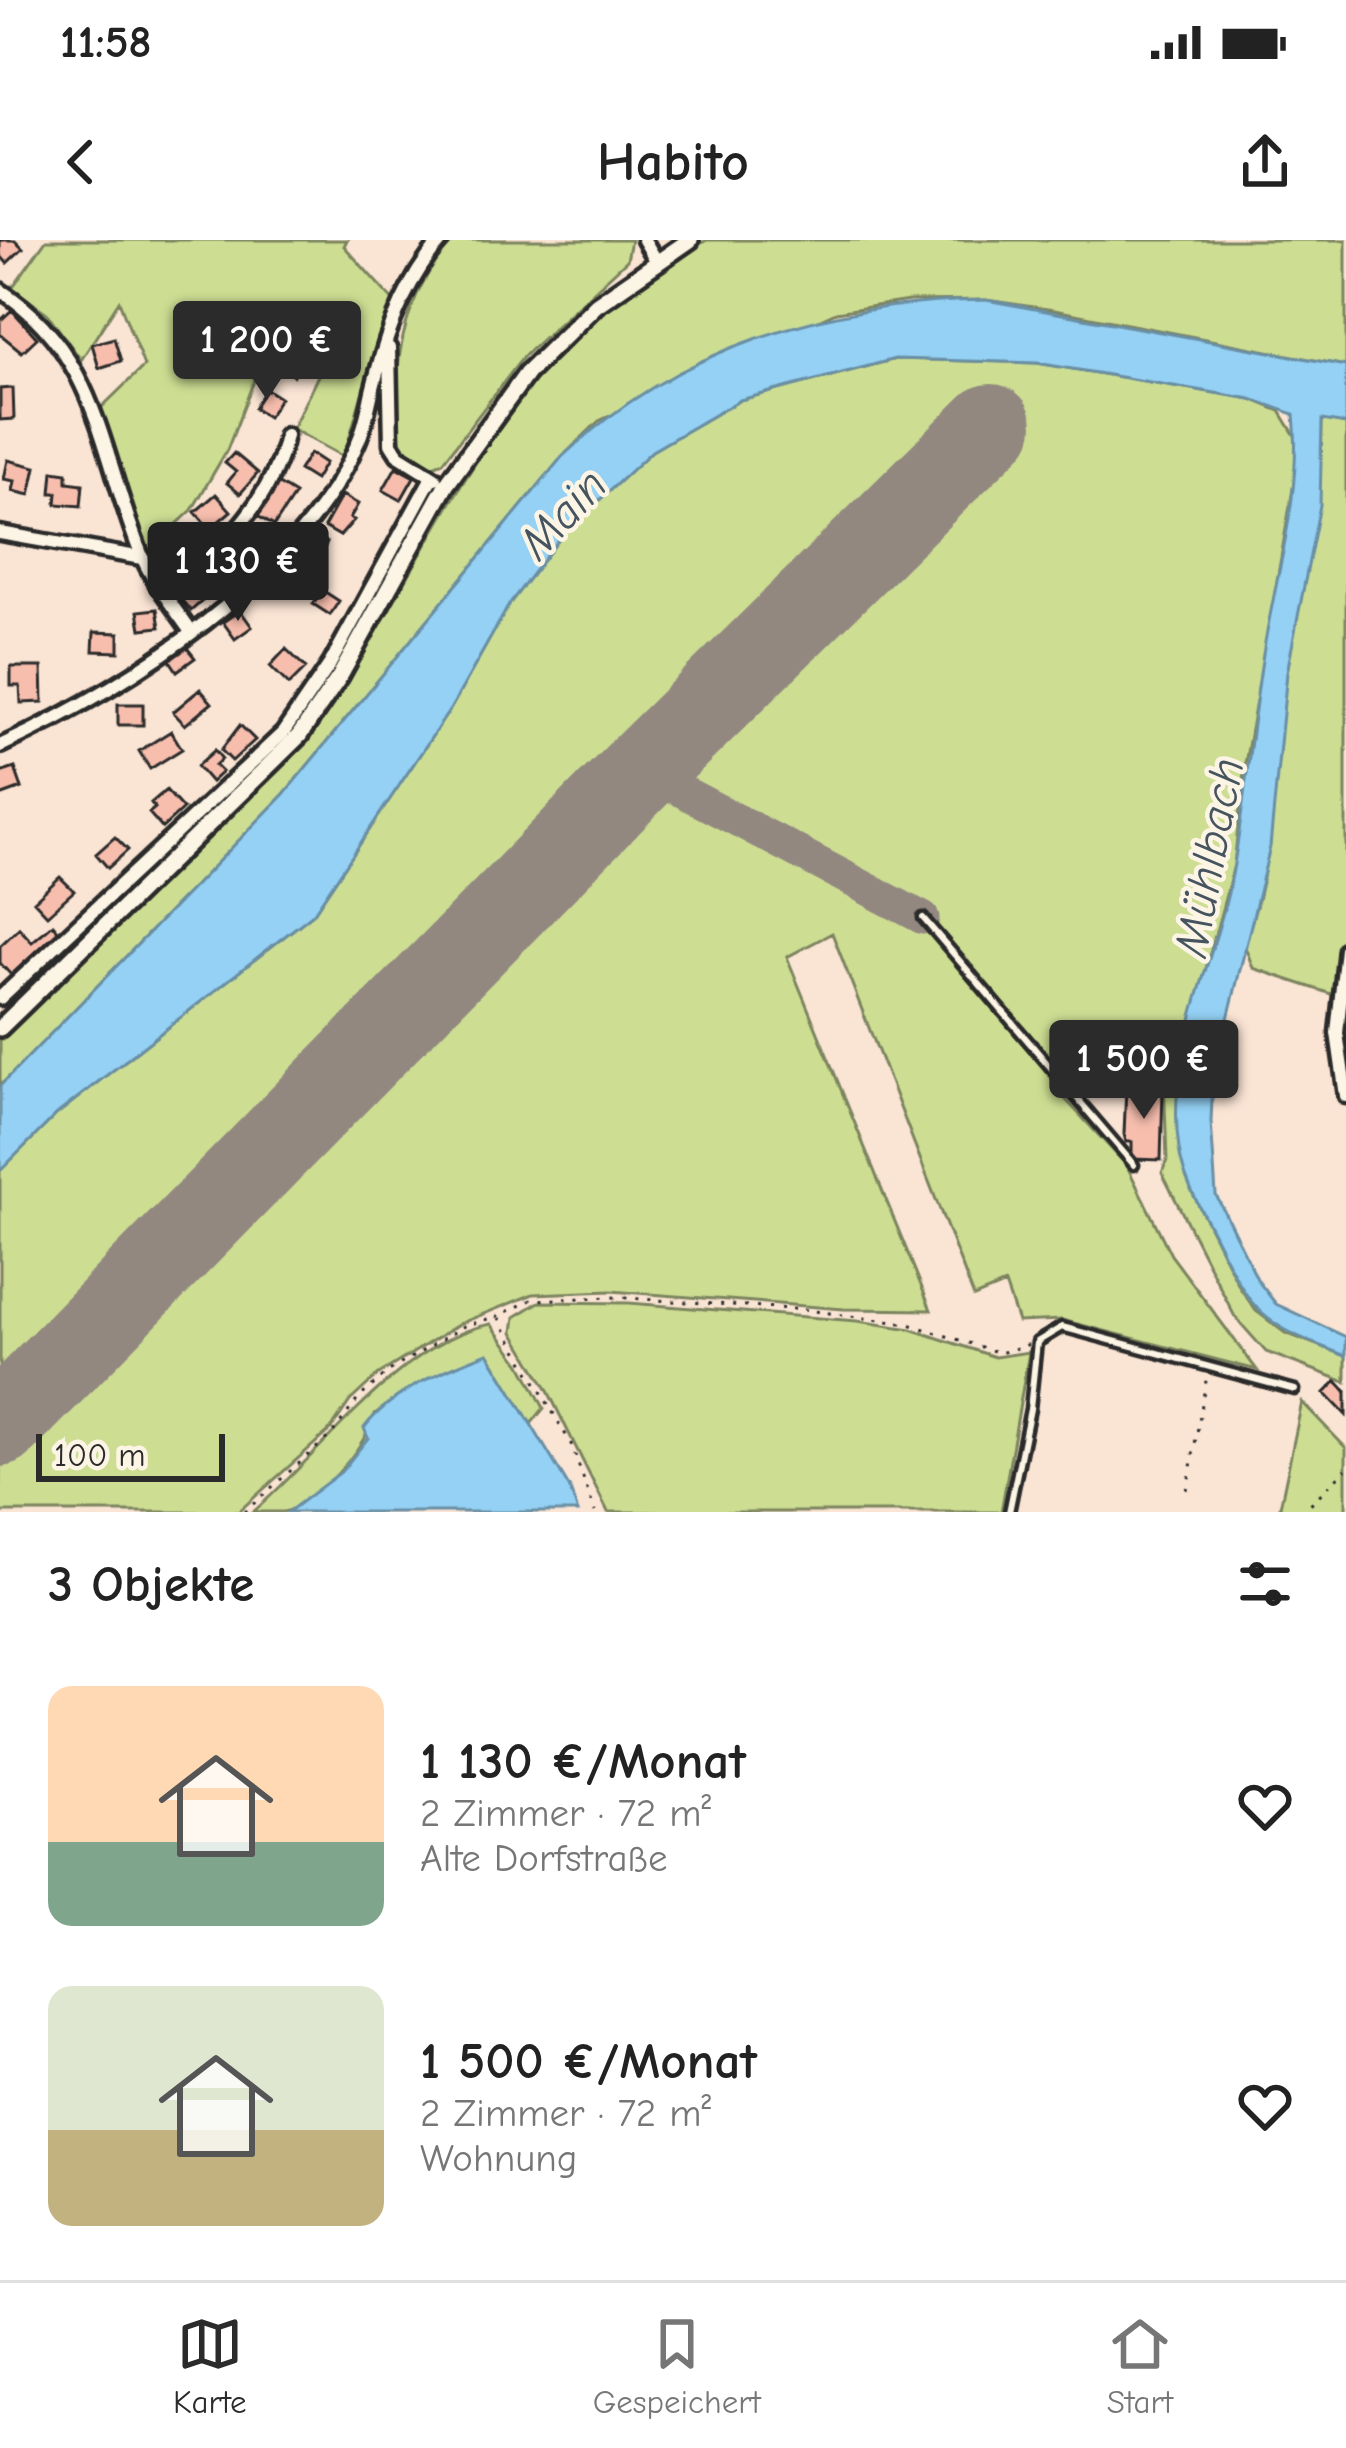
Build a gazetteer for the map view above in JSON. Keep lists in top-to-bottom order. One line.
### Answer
{"water":["Main","Mühlbach"],"scale_bar":"100 m","page":{"status":"11:58","header":"Habito","price":["1 200 €","1 130 €","1 500 €"],"scale":"100 m","heading":"3 Objekte","list":[{"name":"1 130 €/Monat","note":"2 Zimmer · 72 m² · Alte Dorfstraße"},{"name":"1 500 €/Monat","note":"2 Zimmer · 72 m² · Wohnung"}],"tabs":["Karte","Gespeichert","Start"]}}
